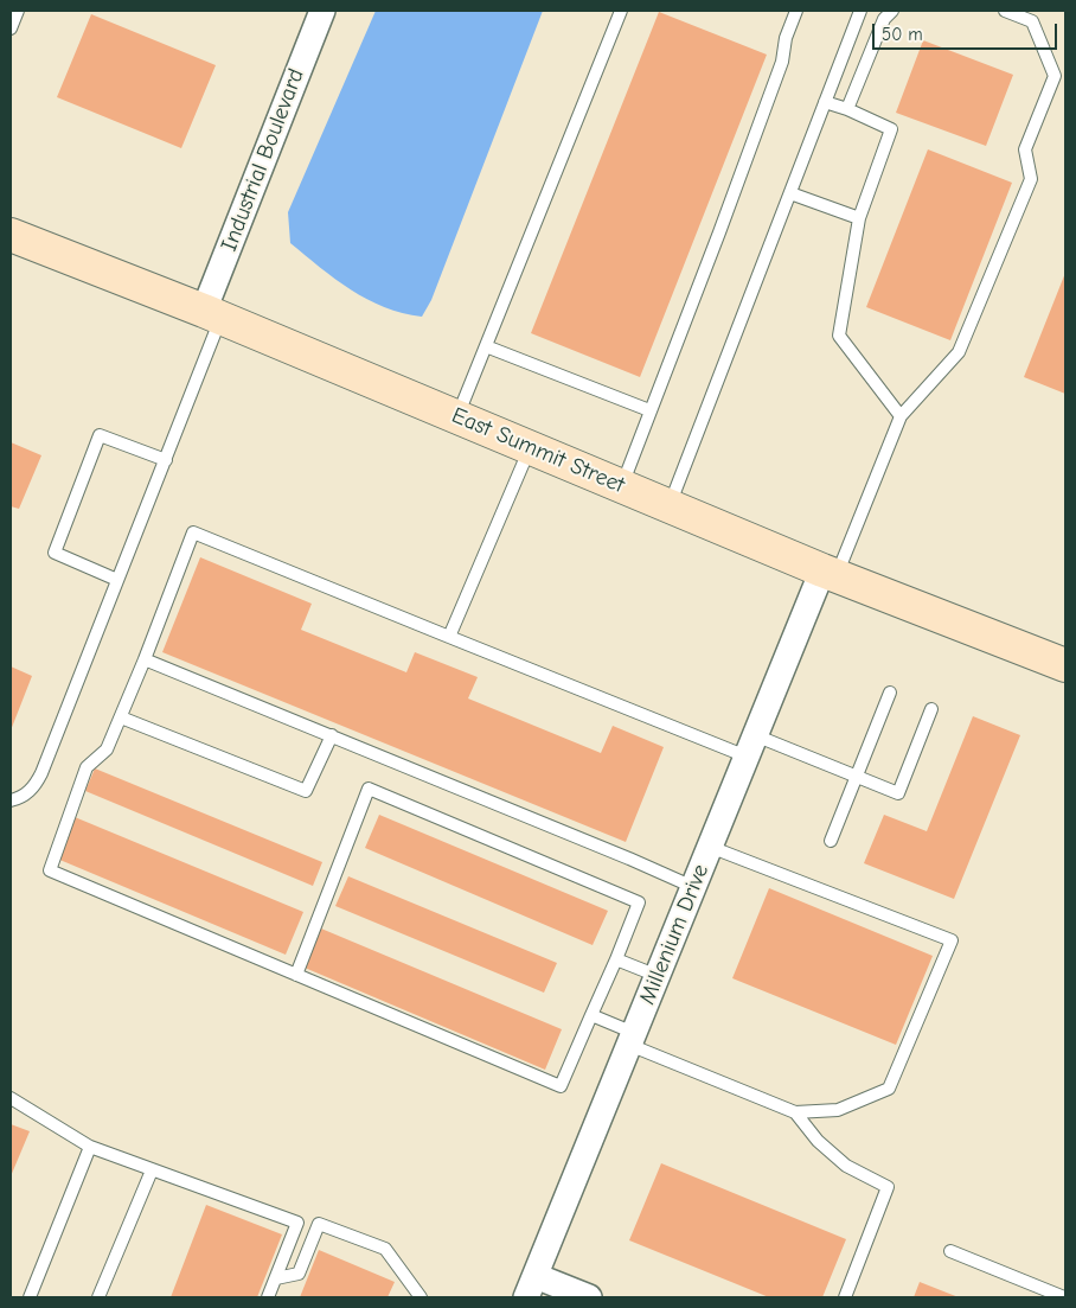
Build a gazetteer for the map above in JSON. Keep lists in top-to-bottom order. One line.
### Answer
{"streets":{"street":["Industrial Boulevard","East Summit Street","Millenium Drive"]},"crossings":[["Industrial Boulevard","East Summit Street"],["East Summit Street","Millenium Drive"]],"scale_bar":"50 m"}
